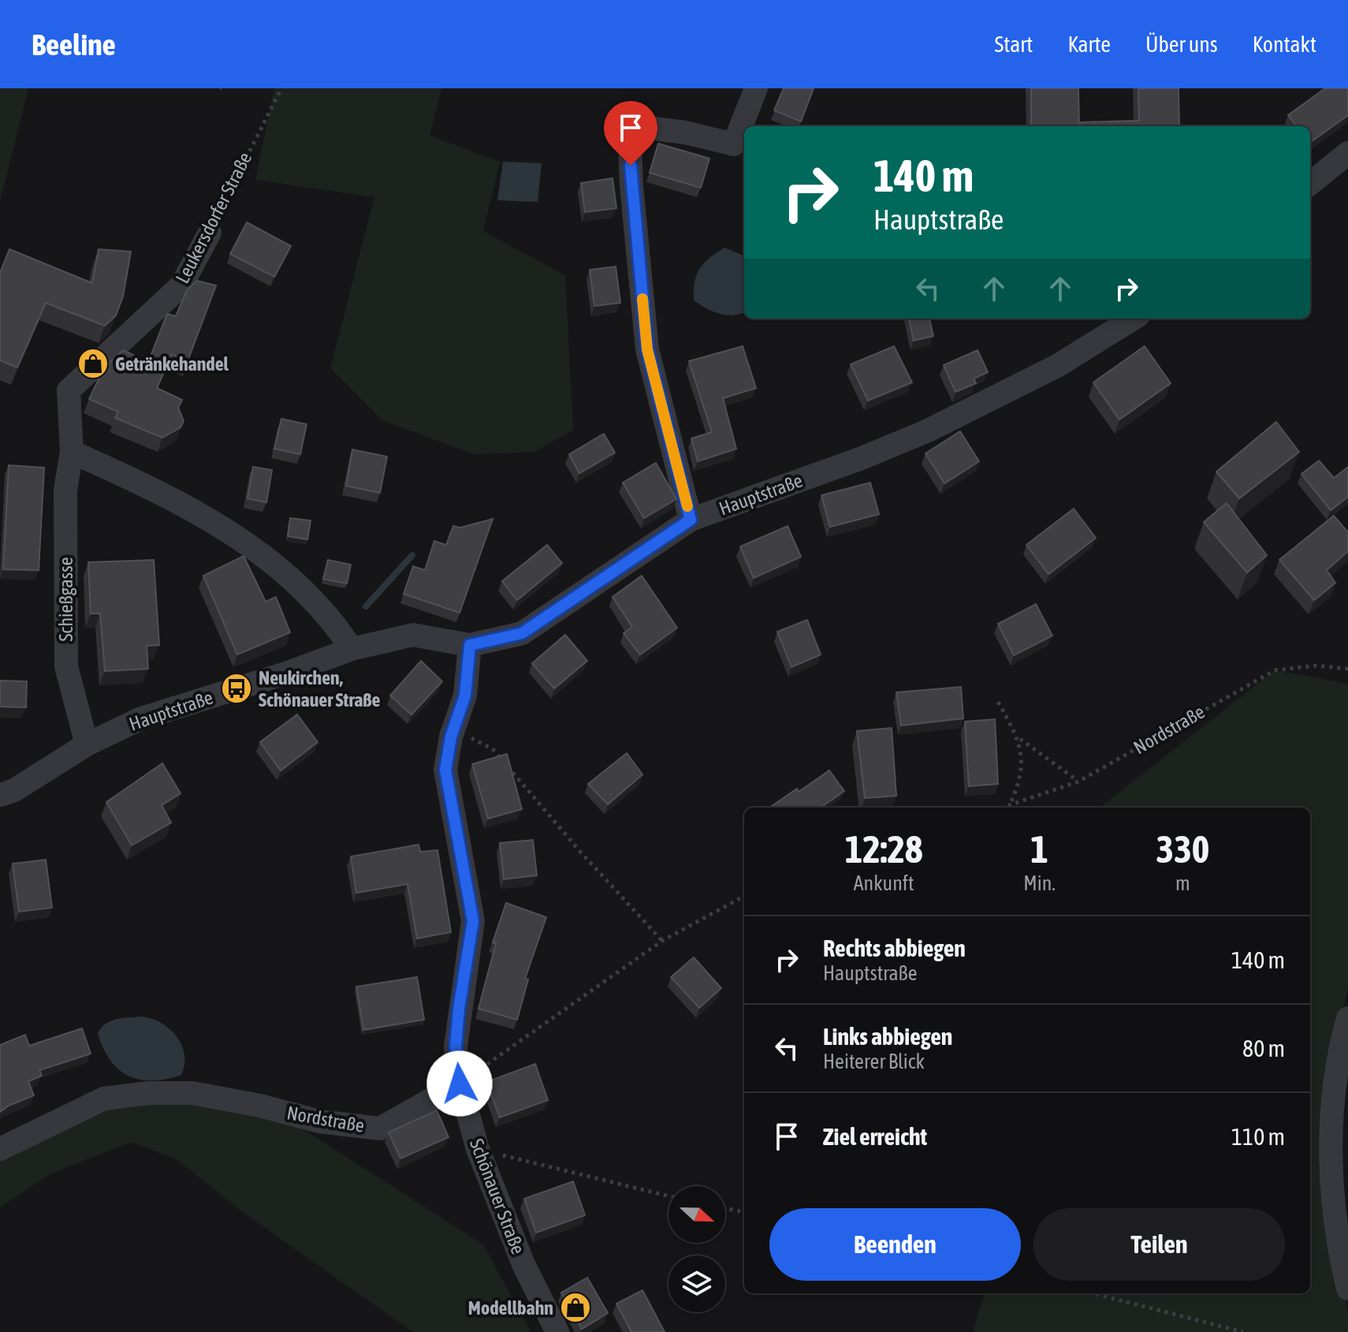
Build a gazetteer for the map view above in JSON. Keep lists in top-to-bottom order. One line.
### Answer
{"streets":{"street":["Leukersdorfer Straße","Hauptstraße","Schießgasse","Nordstraße","Schönauer Straße"]},"crossings":[["Leukersdorfer Straße","Schießgasse"],["Hauptstraße","Schießgasse"],["Hauptstraße","Schönauer Straße"],["Nordstraße","Schönauer Straße"]],"places":{"shop":["Getränkehandel","Modellbahn"],"bus stop":["Neukirchen, Schönauer Straße"]},"north":"right","page":{"header":"Beeline","nav":["Start","Karte","Über uns","Kontakt"],"turn":["140 m","Hauptstraße"],"eta":["12:28","Ankunft","1","Min.","330","m"],"list":[{"name":"Rechts abbiegen","note":"Hauptstraße","value":"140 m"},{"name":"Links abbiegen","note":"Heiterer Blick","value":"80 m"},{"name":"Ziel erreicht","value":"110 m"}],"buttons":["Beenden","Teilen"]}}
